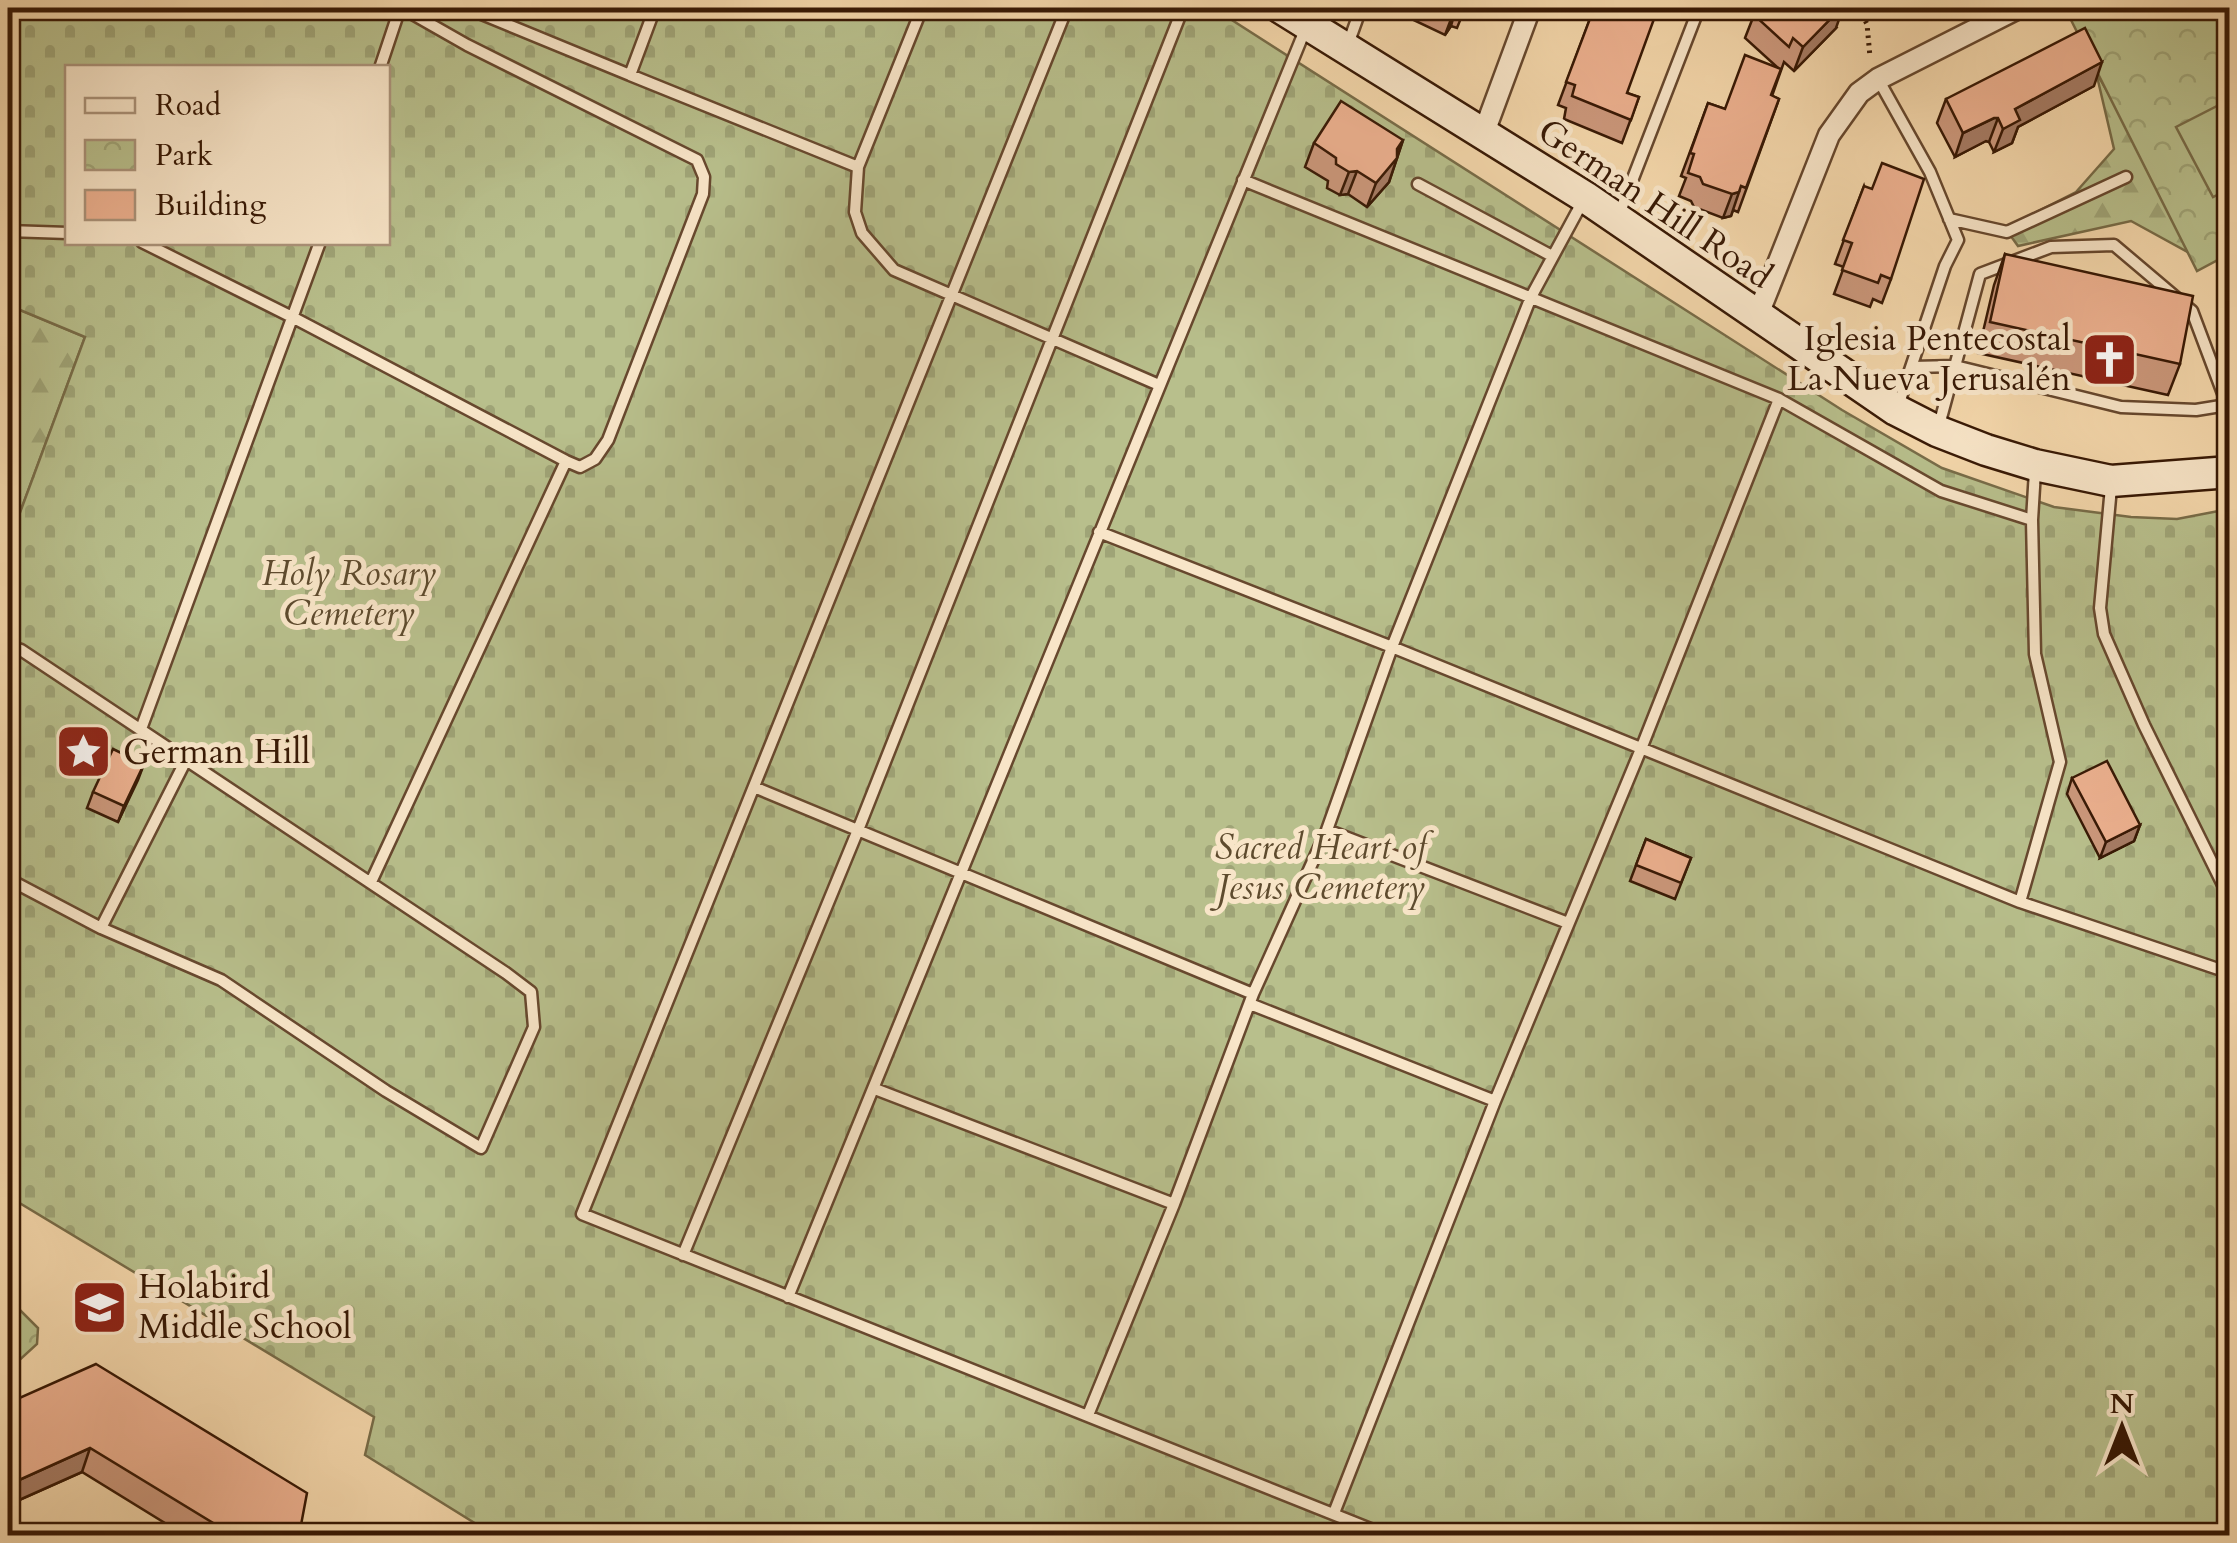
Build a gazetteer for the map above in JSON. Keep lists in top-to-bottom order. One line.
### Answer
{"streets":{"street":["German Hill Road"]},"parks":["Holy Rosary Cemetery","Sacred Heart of Jesus Cemetery"],"places":{"church":["Iglesia Pentecostal La Nueva Jerusalén"],"place":["German Hill"],"school or university":["Holabird Middle School"]},"legend":["Road","Park","Building"],"north":"top"}
